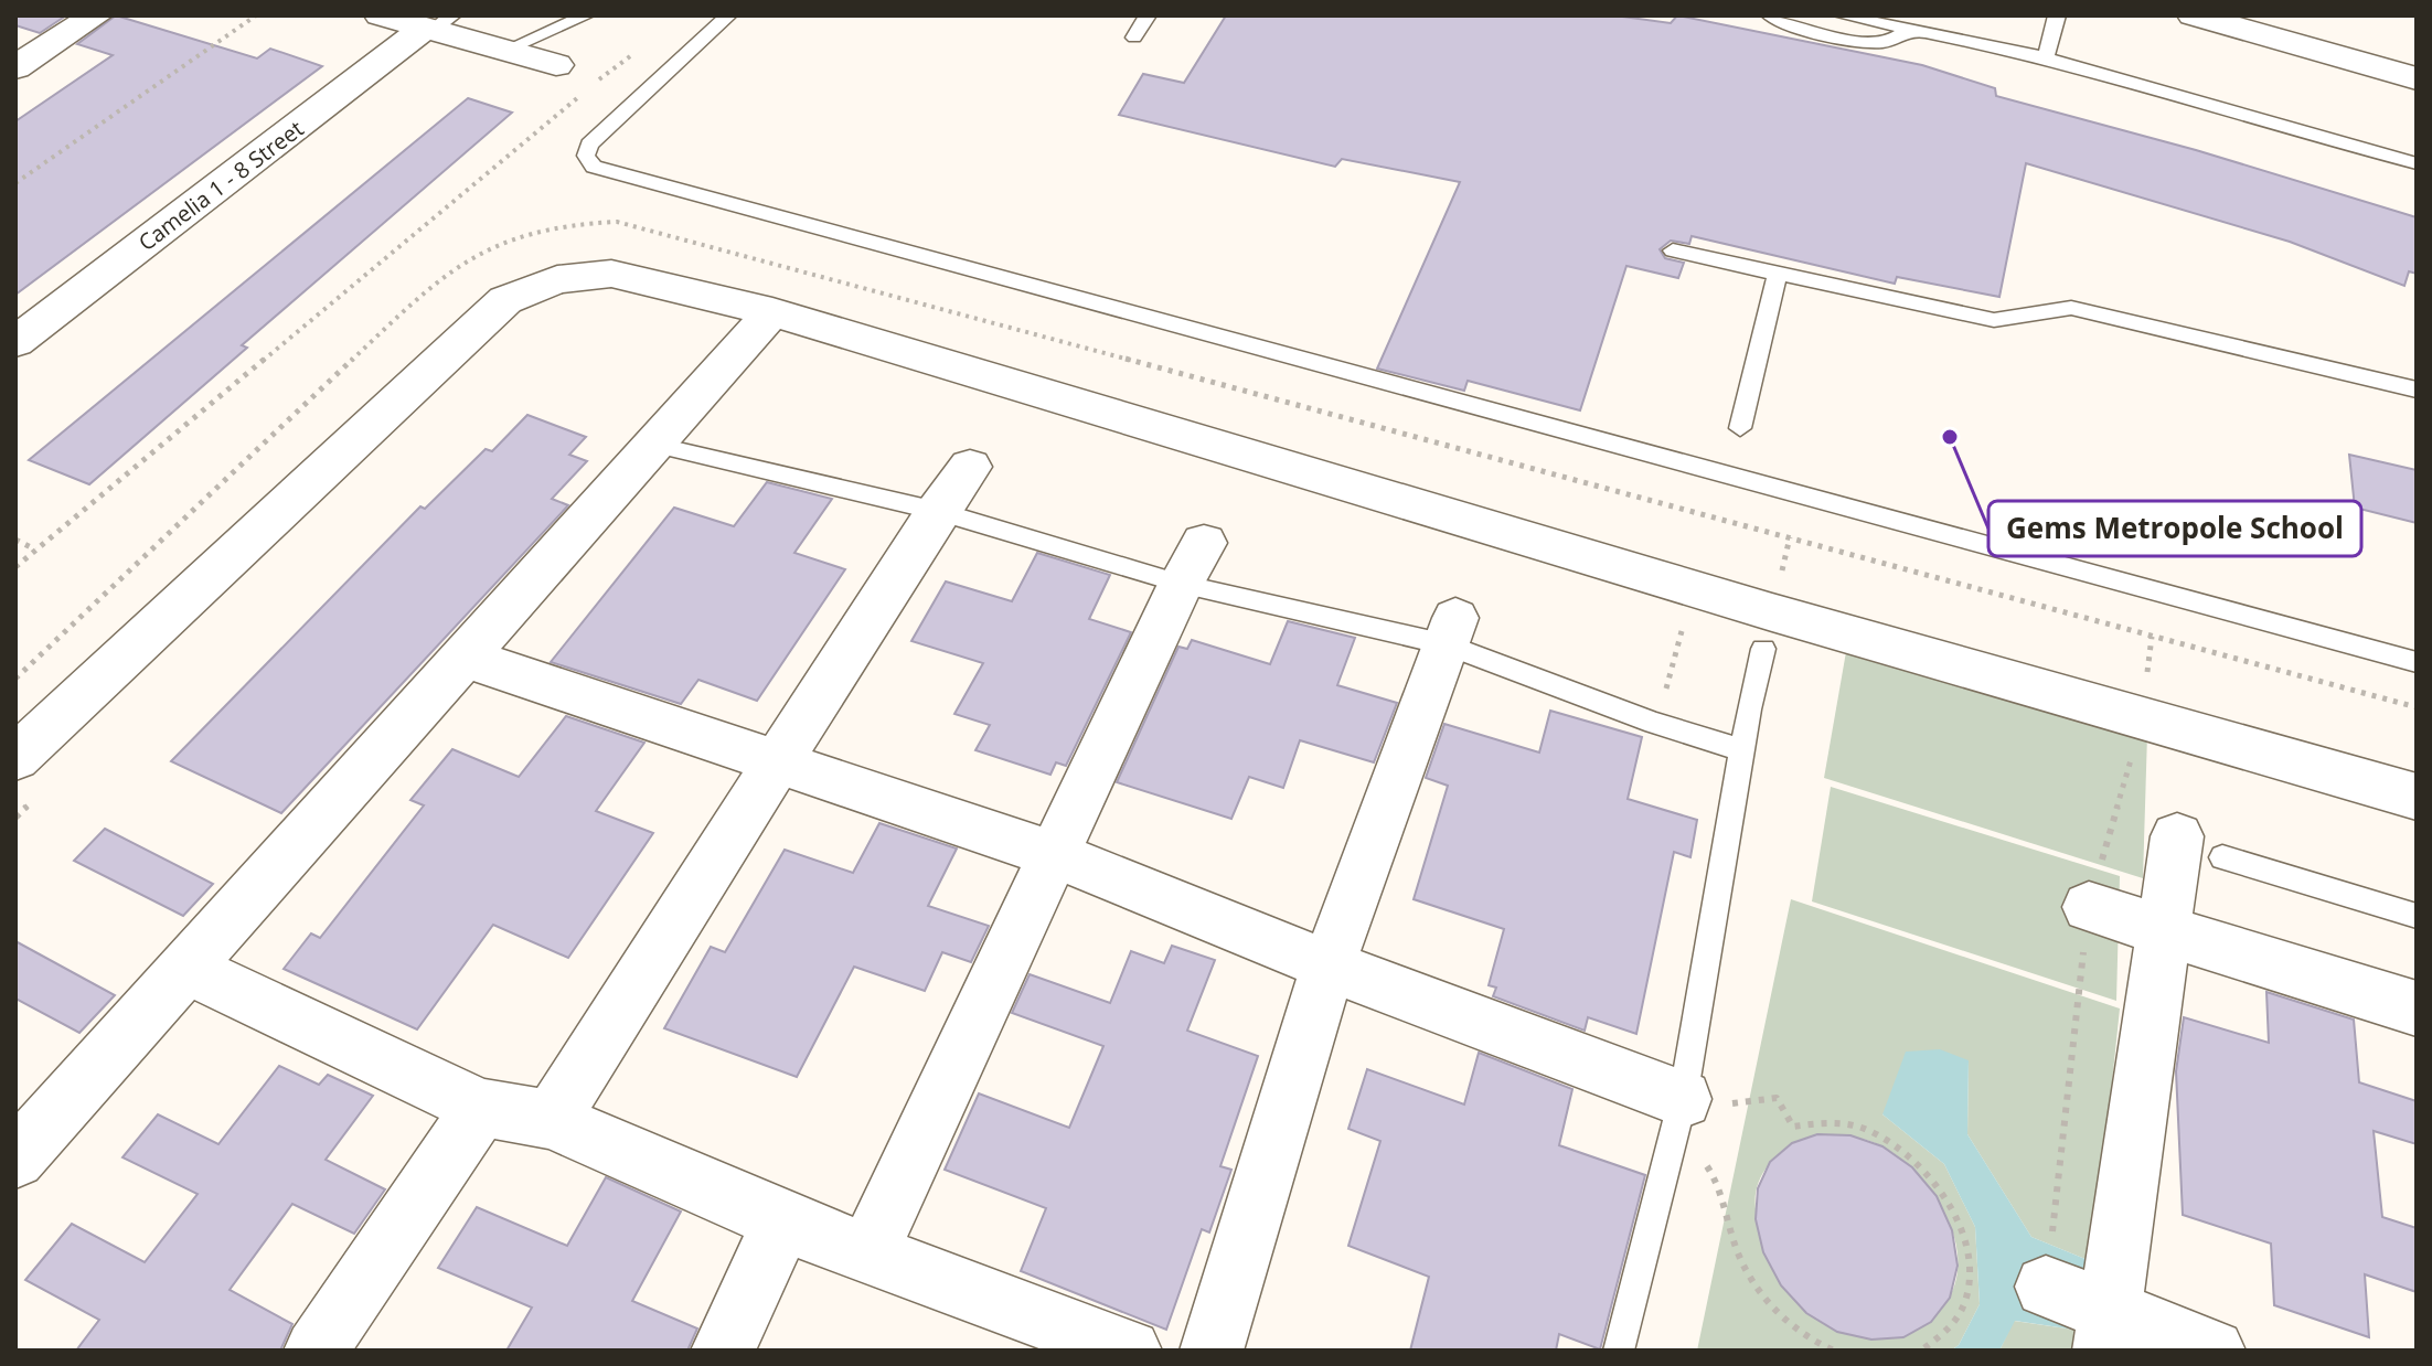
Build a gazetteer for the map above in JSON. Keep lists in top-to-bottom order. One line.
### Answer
{"streets":{"street":["Camelia 1 - 8 Street"]},"places":["Gems Metropole School"]}
